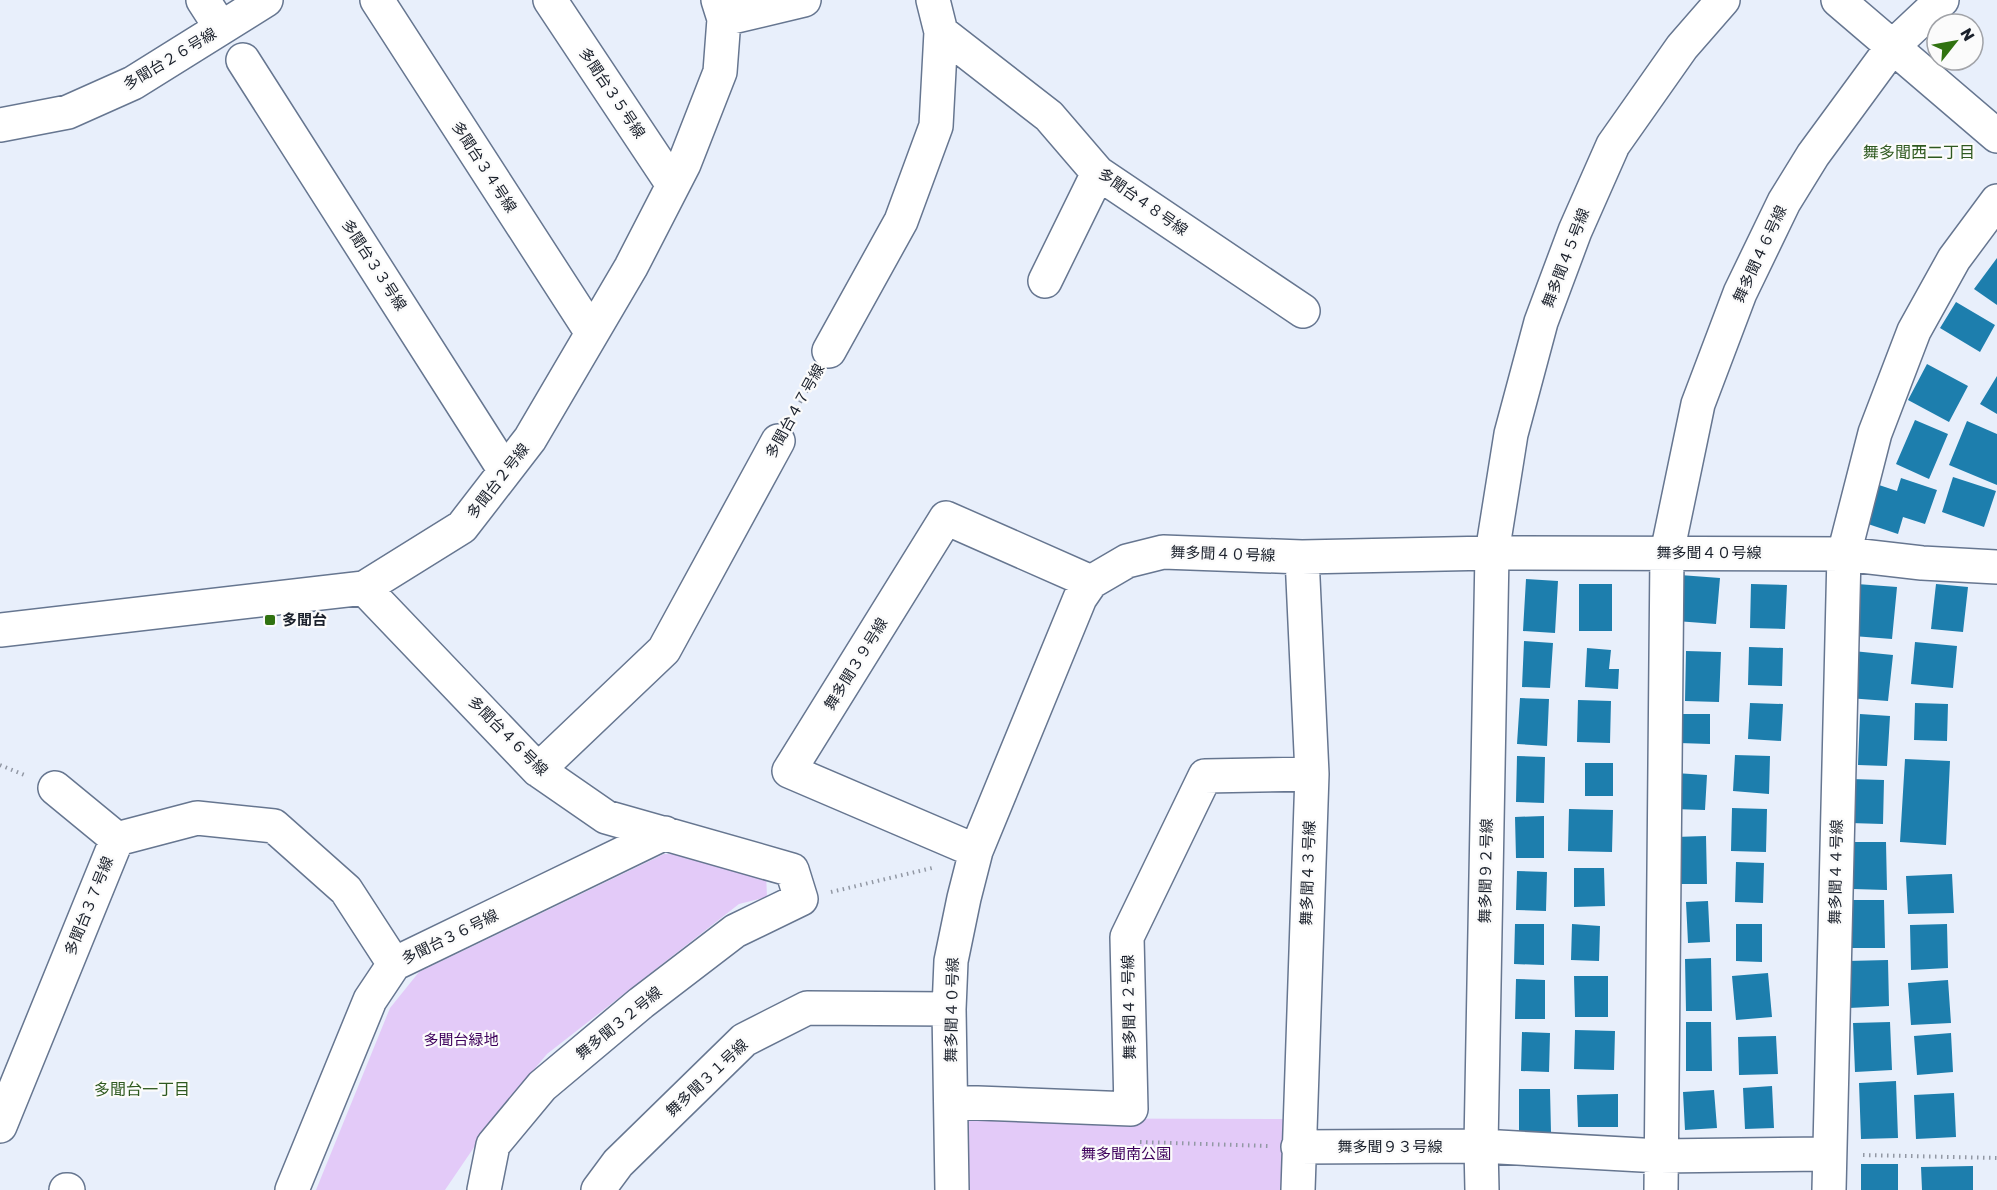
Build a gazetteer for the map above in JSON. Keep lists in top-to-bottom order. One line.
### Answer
{"streets":{"street":["多聞台２６号線","多聞台３５号線","多聞台３４号線","多聞台４８号線","舞多聞４６号線","舞多聞４５号線","多聞台３３号線","多聞台４７号線","多聞台２号線","舞多聞４０号線","舞多聞３９号線","多聞台４６号線","舞多聞９２号線","舞多聞４４号線","舞多聞４３号線","多聞台３７号線","多聞台３６号線","舞多聞４２号線","舞多聞３２号線","舞多聞３１号線","舞多聞９３号線"]},"crossings":[["多聞台３５号線","多聞台２号線"],["多聞台３４号線","多聞台２号線"],["多聞台４８号線","多聞台４７号線"],["舞多聞４６号線","舞多聞４０号線"],["舞多聞４５号線","舞多聞４０号線"],["舞多聞４５号線","舞多聞９２号線"],["多聞台３３号線","多聞台２号線"],["多聞台４７号線","多聞台４６号線"],["多聞台２号線","多聞台４６号線"],["舞多聞４０号線","舞多聞３９号線"],["舞多聞４０号線","舞多聞９２号線"],["舞多聞４０号線","舞多聞４４号線"],["舞多聞４０号線","舞多聞４３号線"],["舞多聞４０号線","舞多聞４２号線"],["舞多聞４０号線","舞多聞３１号線"],["多聞台４６号線","多聞台３６号線"],["多聞台４６号線","舞多聞３２号線"],["舞多聞９２号線","舞多聞９３号線"],["舞多聞４４号線","舞多聞９３号線"],["舞多聞４３号線","舞多聞４２号線"],["舞多聞４３号線","舞多聞９３号線"],["多聞台３７号線","多聞台３６号線"]],"districts":["舞多聞西二丁目","多聞台一丁目"],"parks":["多聞台緑地","舞多聞南公園"],"places":{"transit":["多聞台"]},"north":"top right"}
